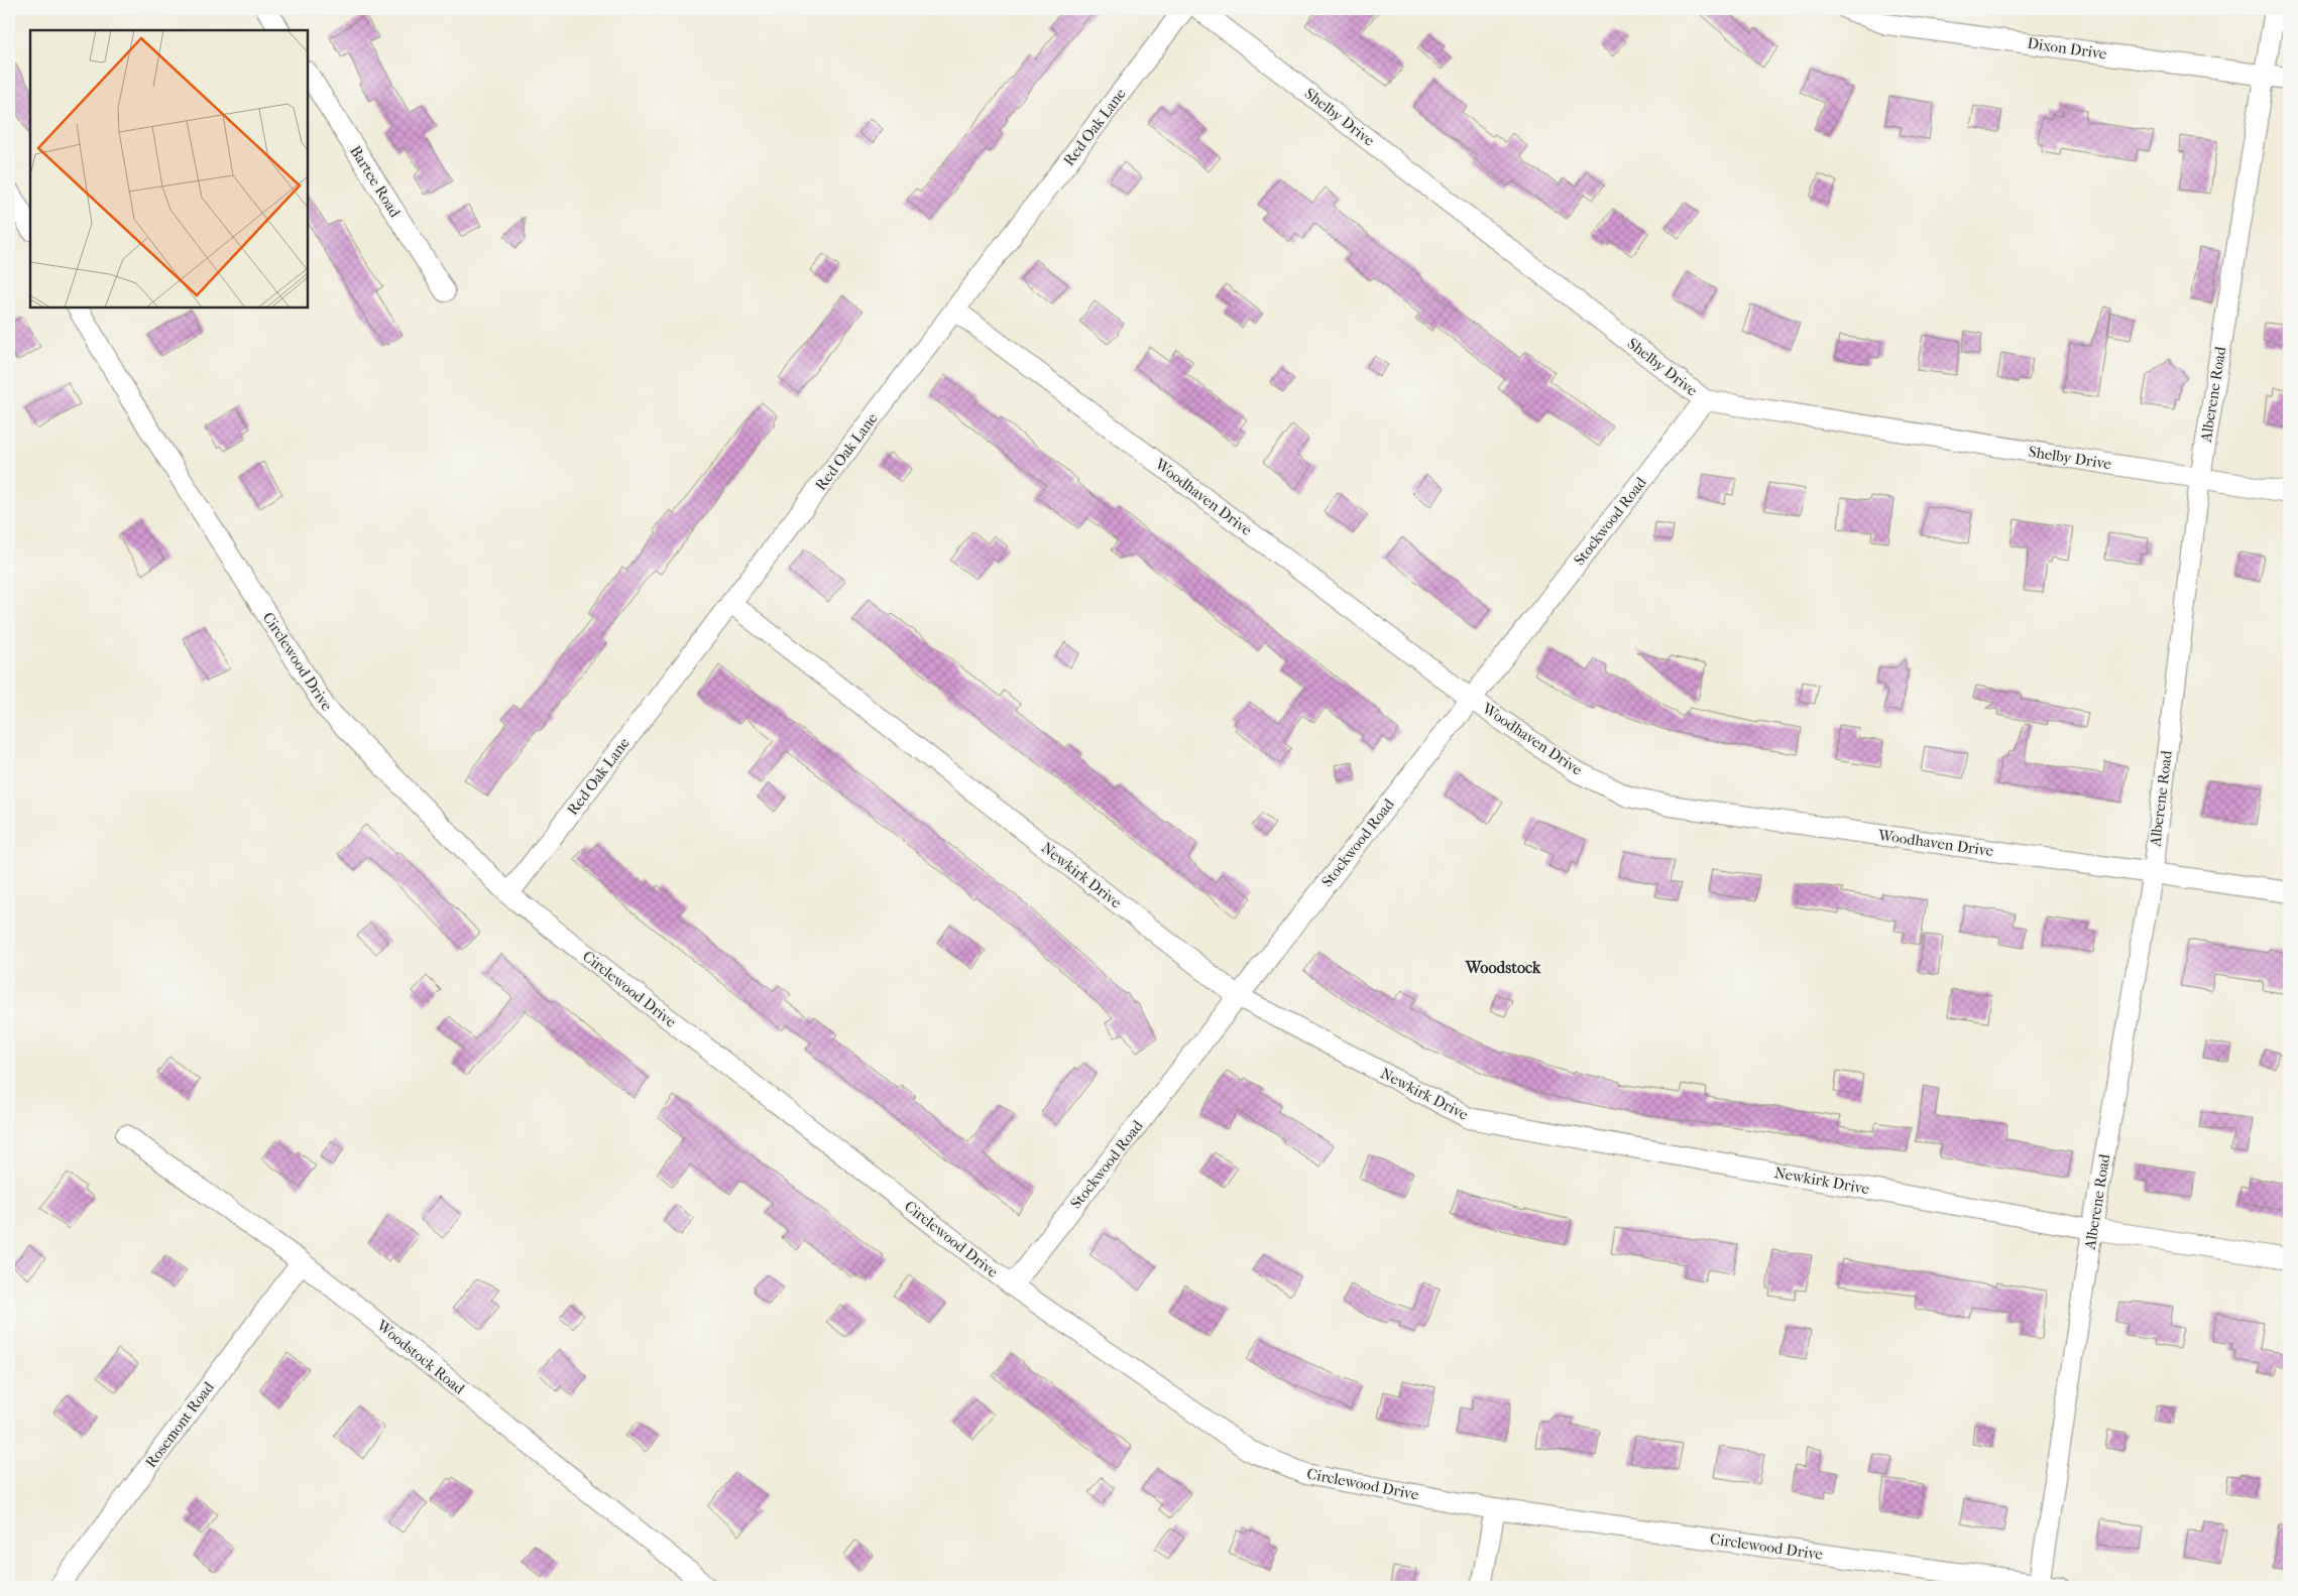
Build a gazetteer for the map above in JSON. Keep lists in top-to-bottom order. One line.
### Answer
{"streets":{"street":["Dixon Drive","Shelby Drive","Red Oak Lane","Bartee Road","Alberene Road","Woodhaven Drive","Stockwood Road","Circlewood Drive","Newkirk Drive","Woodstock Road","Rosemont Road"]},"crossings":[["Dixon Drive","Alberene Road"],["Shelby Drive","Alberene Road"],["Shelby Drive","Stockwood Road"],["Red Oak Lane","Woodhaven Drive"],["Red Oak Lane","Circlewood Drive"],["Red Oak Lane","Newkirk Drive"],["Alberene Road","Woodhaven Drive"],["Alberene Road","Circlewood Drive"],["Alberene Road","Newkirk Drive"],["Woodhaven Drive","Stockwood Road"],["Stockwood Road","Circlewood Drive"],["Stockwood Road","Newkirk Drive"],["Woodstock Road","Rosemont Road"]],"districts":["Woodstock"]}
